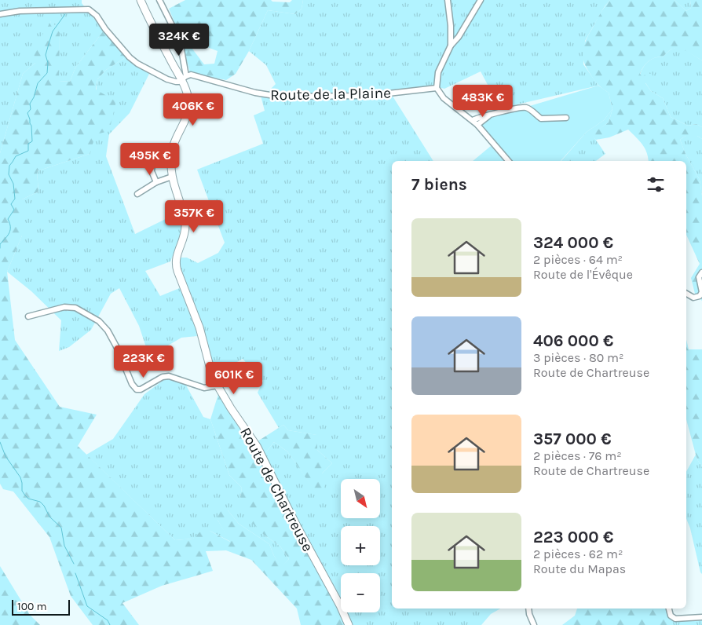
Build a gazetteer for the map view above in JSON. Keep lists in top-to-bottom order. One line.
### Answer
{"streets":{"main road":["Route de Chartreuse"],"street":["Route de la Plaine"]},"crossings":[["Route de la Plaine","Route de Chartreuse"]],"scale_bar":"100 m","north":"bottom right","page":{"price":["324K €","483K €","406K €","495K €","357K €","223K €","601K €"],"heading":"7 biens","list":[{"name":"324 000 €","note":"2 pièces · 64 m² · Route de l'Évêque"},{"name":"406 000 €","note":"3 pièces · 80 m² · Route de Chartreuse"},{"name":"357 000 €","note":"2 pièces · 76 m² · Route de Chartreuse"},{"name":"223 000 €","note":"2 pièces · 62 m² · Route du Mapas"}],"map_buttons":["+","−"],"scale":"100 m"}}
